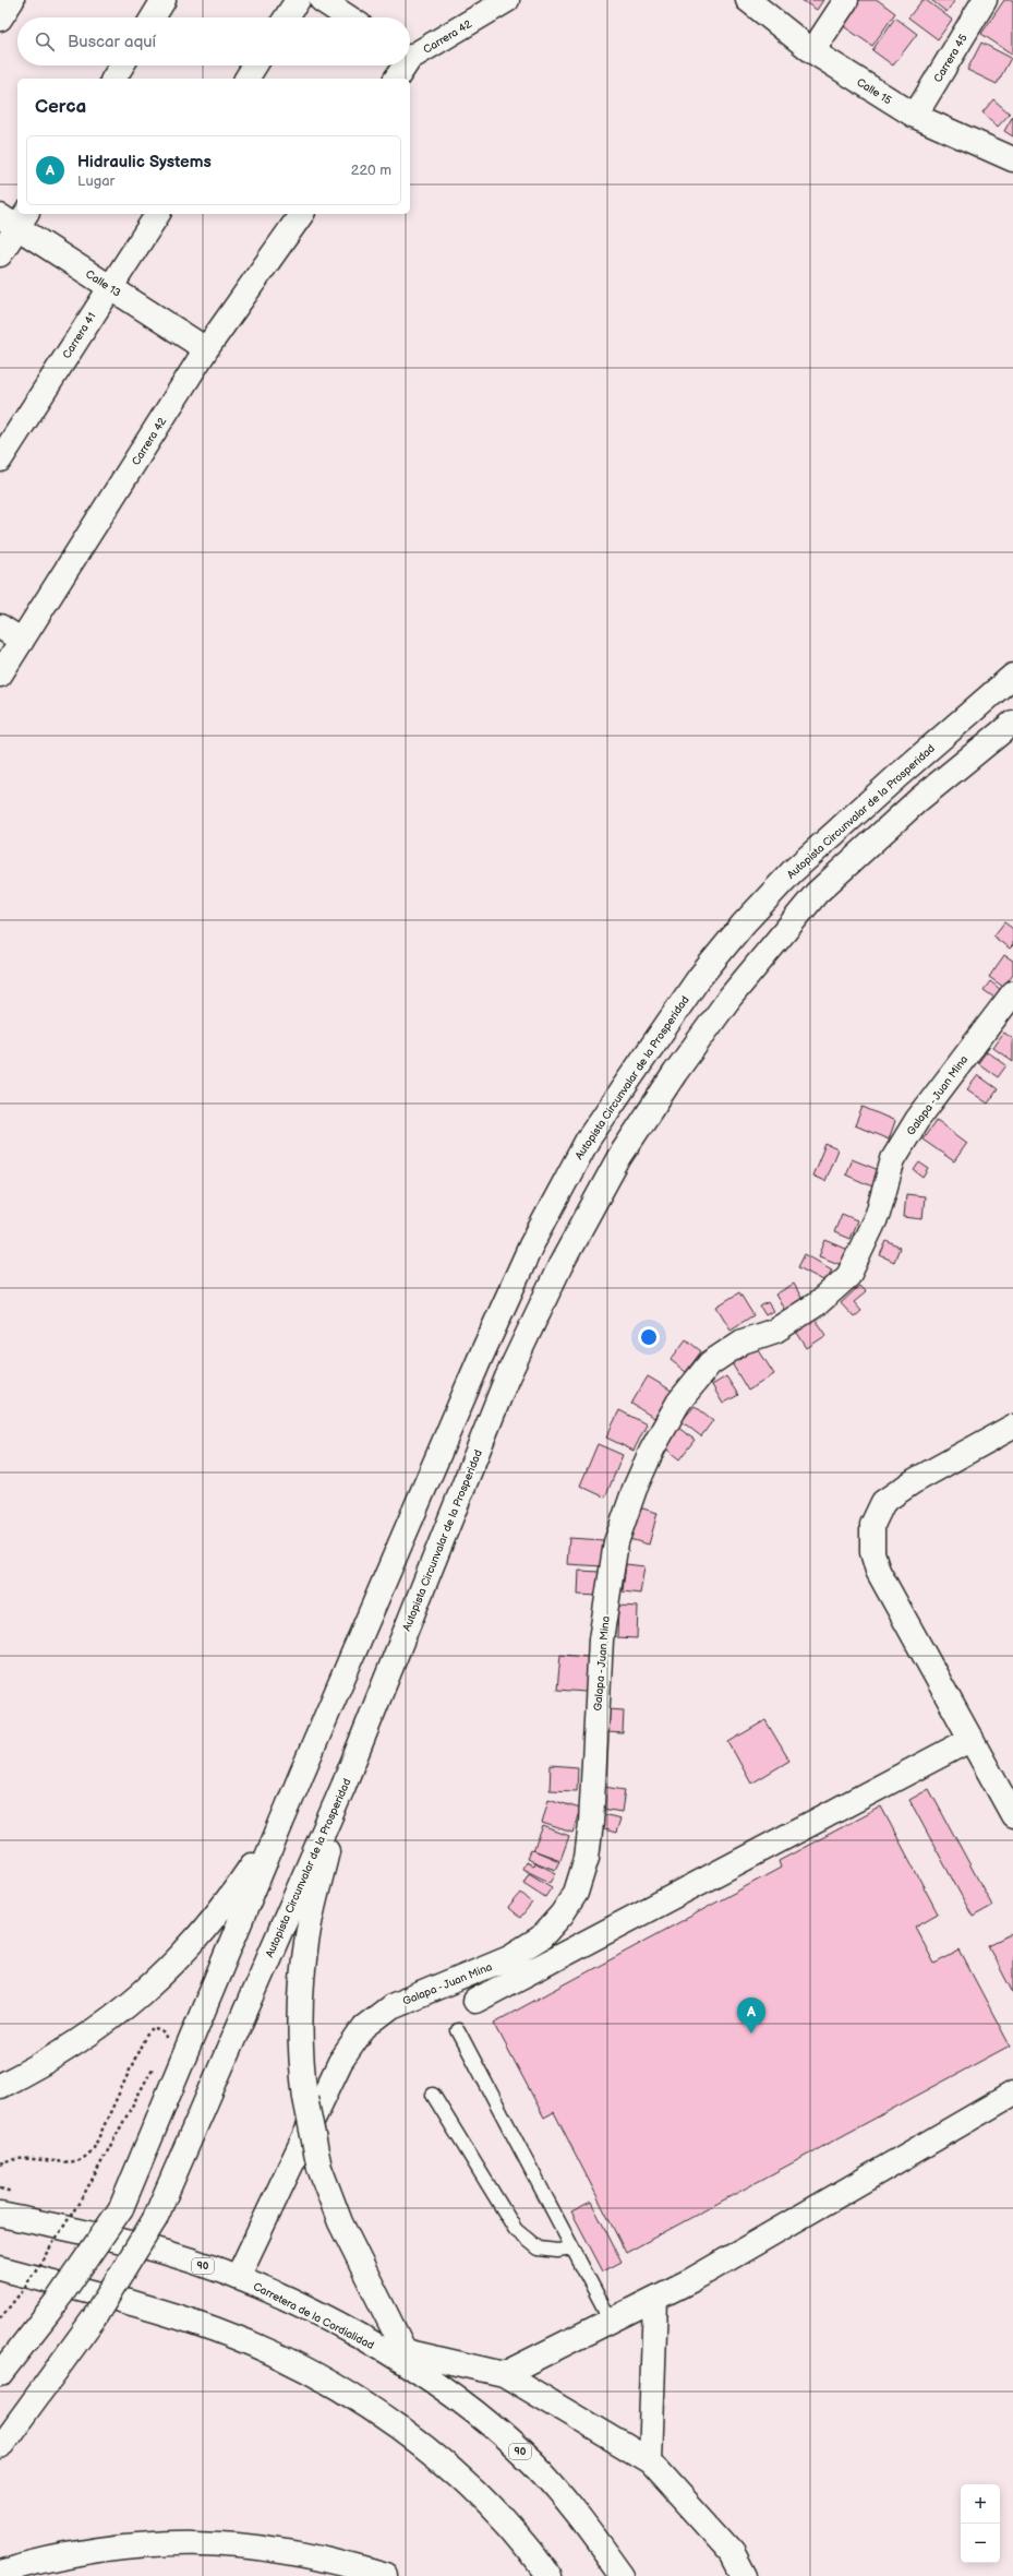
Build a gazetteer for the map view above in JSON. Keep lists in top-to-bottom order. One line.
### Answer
{"streets":{"main road":["Carrera 42","Carrera 45","Calle 15","Calle 13","Carrera 41","Autopista Circunvalar de la Prosperidad","Galapa - Juan Mina","90","Carretera de la Cordialidad"]},"crossings":[["Carrera 42","Calle 13"],["Carrera 45","Calle 15"],["Calle 13","Carrera 41"],["Galapa - Juan Mina","Carretera de la Cordialidad"]],"page":{"search":"Buscar aquí","heading":"Cerca","list":[{"mark":"A","name":"Hidraulic Systems","note":"Lugar","value":"220 m"}],"pins":"A","map_buttons":["+","−"]}}
